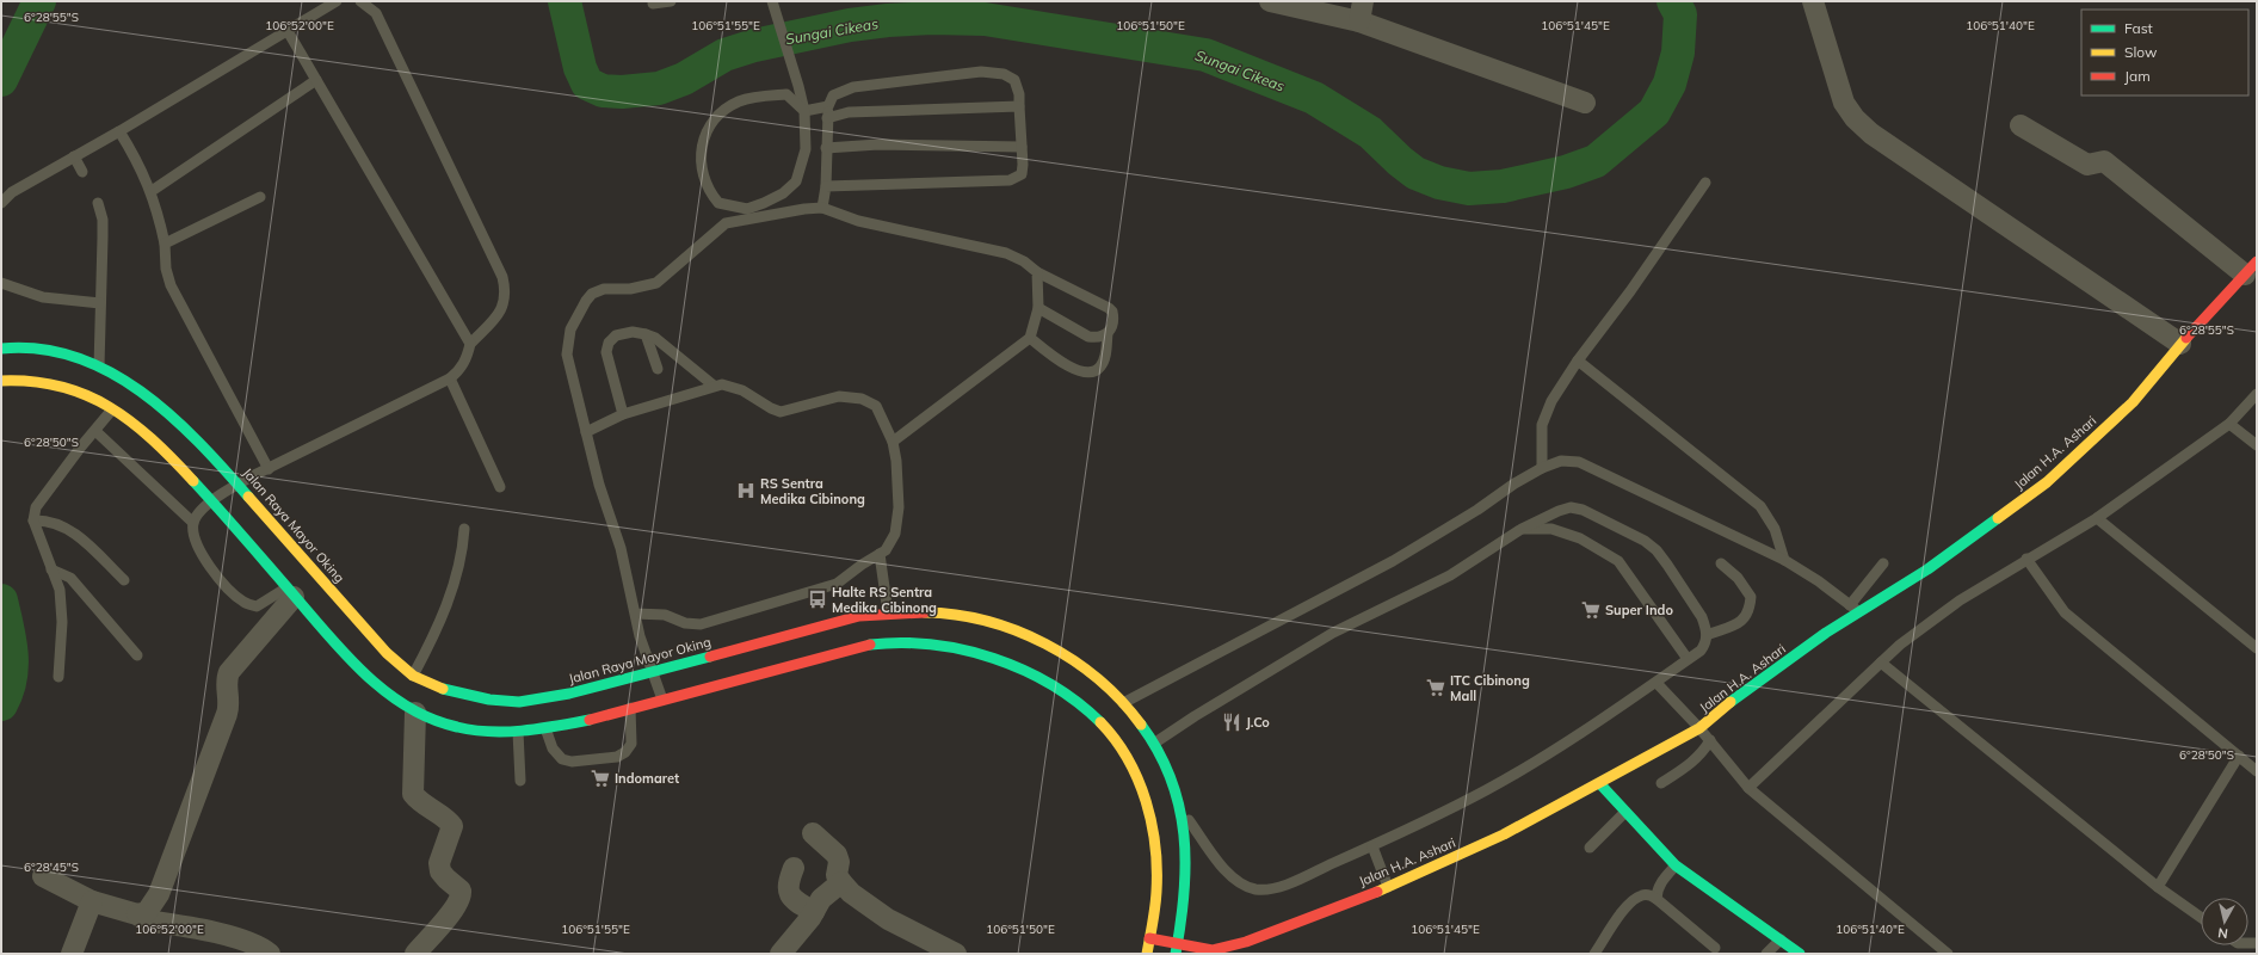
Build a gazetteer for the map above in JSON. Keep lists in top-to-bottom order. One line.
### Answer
{"streets":{"main road":["Jalan H.A. Ashari","Jalan Raya Mayor Oking"]},"crossings":[["Jalan H.A. Ashari","Jalan Raya Mayor Oking"]],"water":["Sungai Cikeas"],"places":{"hospital":["RS Sentra Medika Cibinong"],"bus stop":["Halte RS Sentra Medika Cibinong"],"supermarket":["Super Indo","ITC Cibinong Mall","Indomaret"],"restaurant":["J.Co"]},"legend":["Fast","Slow","Jam"],"north":"bottom","coordinates":["6°28'55\"S","106°52'00\"E","106°51'55\"E","106°51'50\"E","106°51'45\"E","106°51'40\"E","6°28'50\"S","6°28'45\"S"]}
